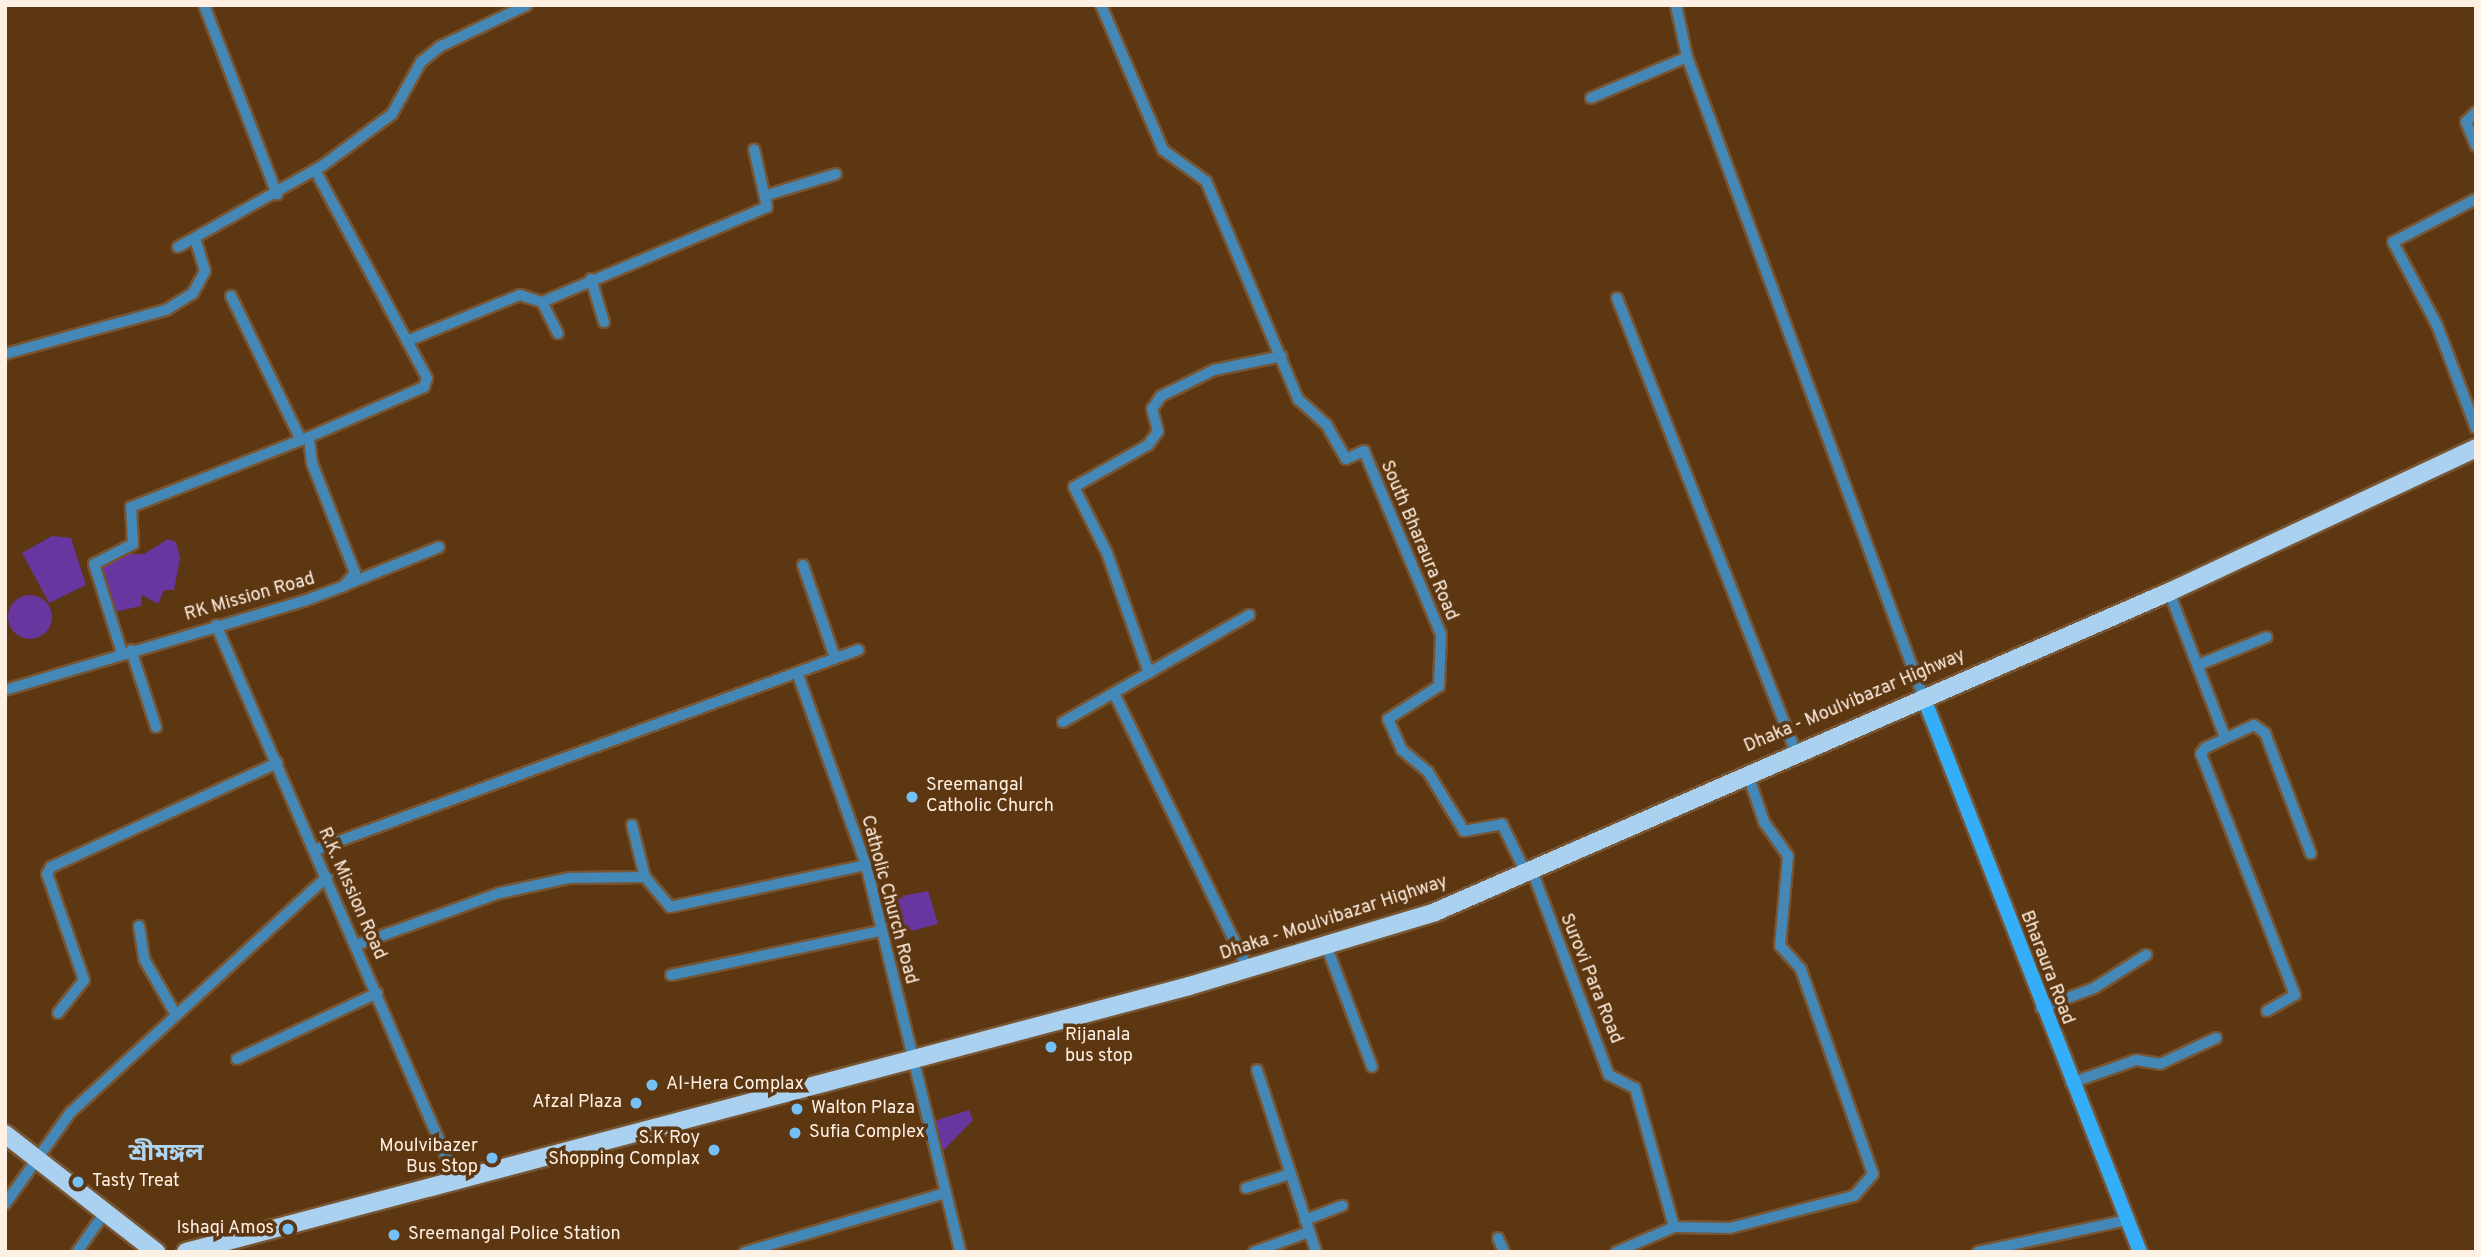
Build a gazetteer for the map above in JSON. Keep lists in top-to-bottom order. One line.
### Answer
{"streets":{"highway":["Dhaka - Moulvibazar Highway"],"main road":["Bharaura Road"],"street":["South Bharaura Road","RK Mission Road","R.K. Mission Road","Catholic Church Road","Surovi Para Road"]},"crossings":[["South Bharaura Road","Dhaka - Moulvibazar Highway"],["South Bharaura Road","Surovi Para Road"],["RK Mission Road","R.K. Mission Road"],["Dhaka - Moulvibazar Highway","R.K. Mission Road"],["Dhaka - Moulvibazar Highway","Catholic Church Road"],["Dhaka - Moulvibazar Highway","Bharaura Road"],["Dhaka - Moulvibazar Highway","Surovi Para Road"]],"districts":["শ্রীমঙ্গল"],"places":["Sreemangal Catholic Church","Rijanala bus stop","Al-Hera Complax","Afzal Plaza","Walton Plaza","Sufia Complex","S.K Roy Shopping Complax","Moulvibazer Bus Stop","Tasty Treat","Ishaqi Amos","Sreemangal Police Station"]}
